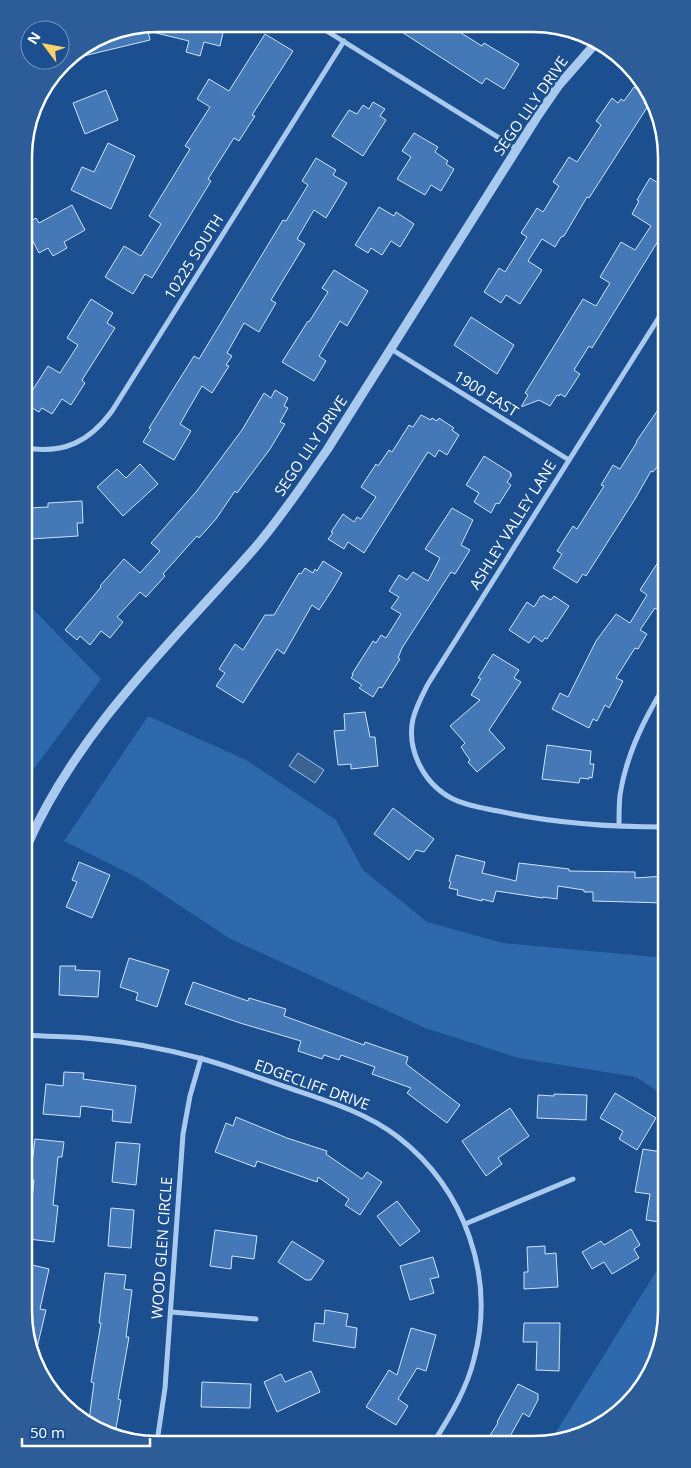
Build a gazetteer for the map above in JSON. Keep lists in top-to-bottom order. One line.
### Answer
{"streets":{"street":["SEGO LILY DRIVE","10225 SOUTH","1900 EAST","ASHLEY VALLEY LANE","EDGECLIFF DRIVE","WOOD GLEN CIRCLE"]},"crossings":[["SEGO LILY DRIVE","1900 EAST"],["1900 EAST","ASHLEY VALLEY LANE"],["EDGECLIFF DRIVE","WOOD GLEN CIRCLE"]],"scale_bar":"50 m","north":"top left"}
